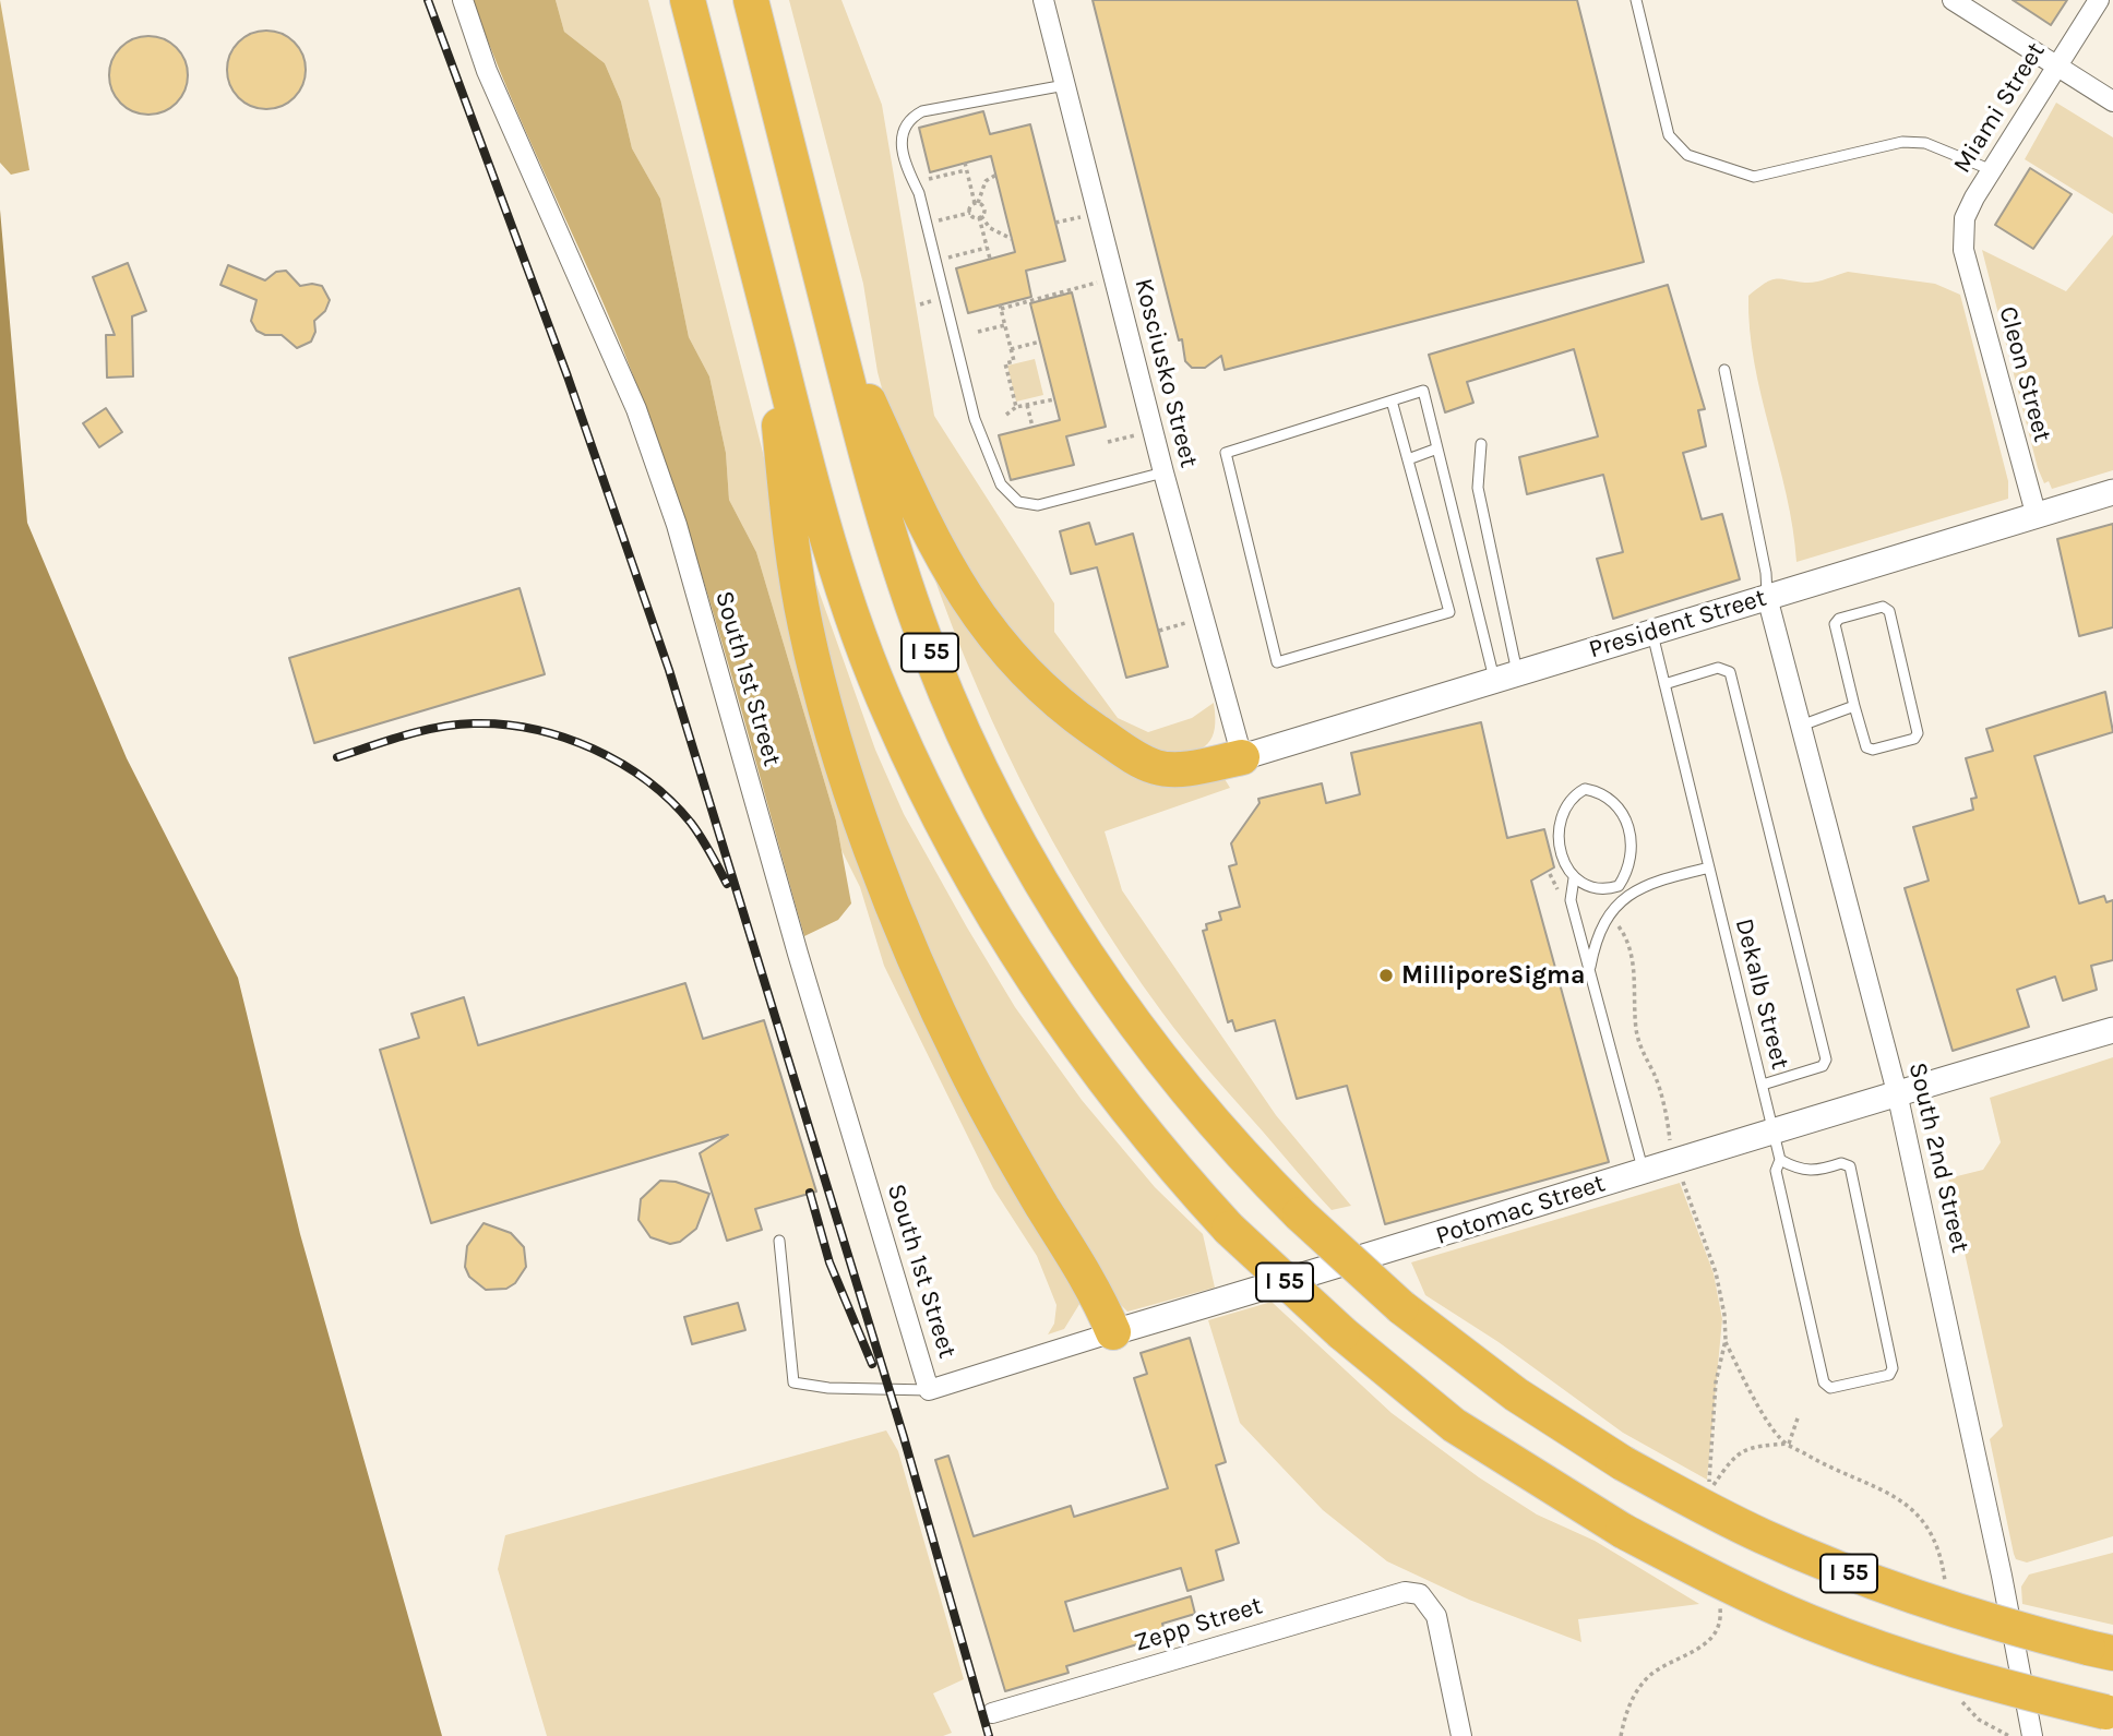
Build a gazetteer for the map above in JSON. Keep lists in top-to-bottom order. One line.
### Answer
{"streets":{"highway":["I 55"],"street":["Miami Street","Kosciusko Street","Cleon Street","President Street","South 1st Street","South 2nd Street","Potomac Street","Zepp Street"],"lane":["Dekalb Street"]},"crossings":[["Miami Street","Cleon Street"],["Kosciusko Street","President Street"],["Cleon Street","President Street"],["President Street","Dekalb Street"],["President Street","South 2nd Street"],["South 1st Street","Potomac Street"],["Dekalb Street","Potomac Street"],["South 2nd Street","Potomac Street"]],"places":["MilliporeSigma"]}
